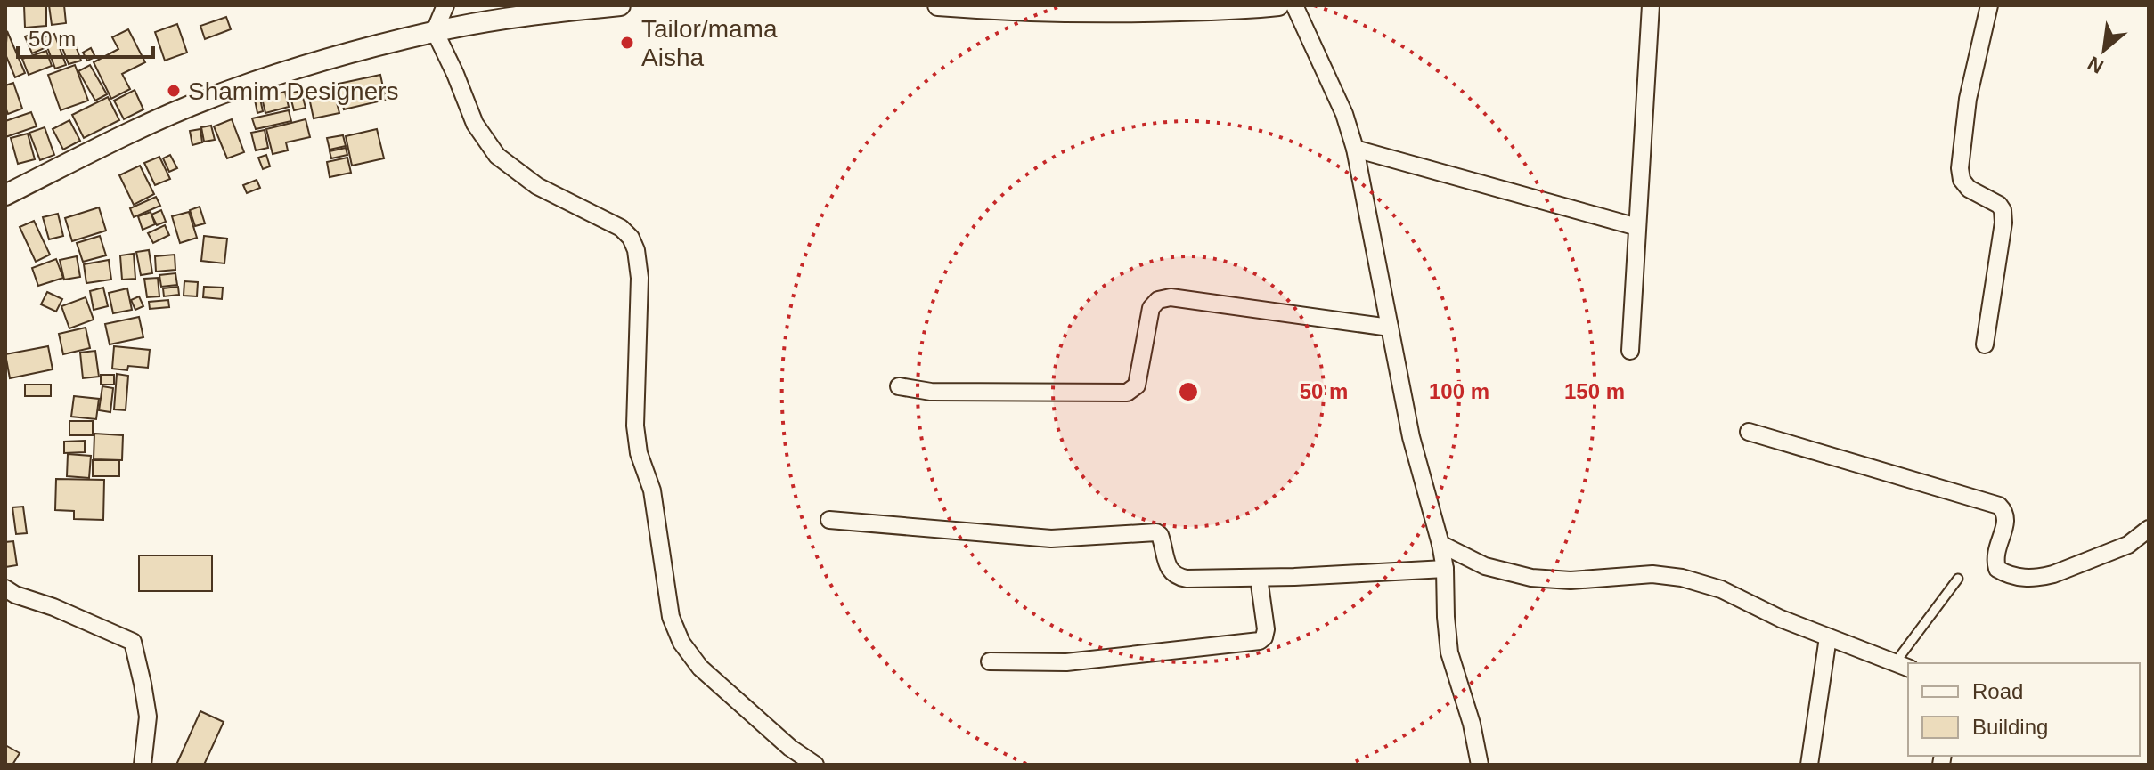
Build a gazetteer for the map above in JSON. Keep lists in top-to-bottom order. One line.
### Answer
{"places":["Tailor/mama Aisha","Shamim Designers"],"legend":["Road","Building"],"scale_bar":"50 m","north":"bottom left","rings":["50 m","100 m","150 m"]}
